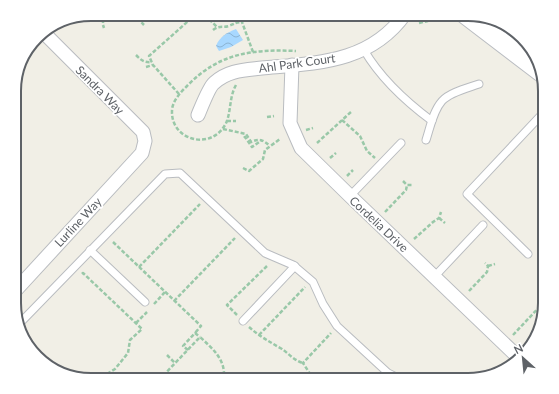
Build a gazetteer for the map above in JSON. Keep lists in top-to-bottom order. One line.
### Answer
{"streets":{"street":["Ahl Park Court","Sandra Way","Lurline Way","Cordelia Drive"]},"crossings":[["Ahl Park Court","Cordelia Drive"],["Sandra Way","Lurline Way"]],"north":"top left"}
